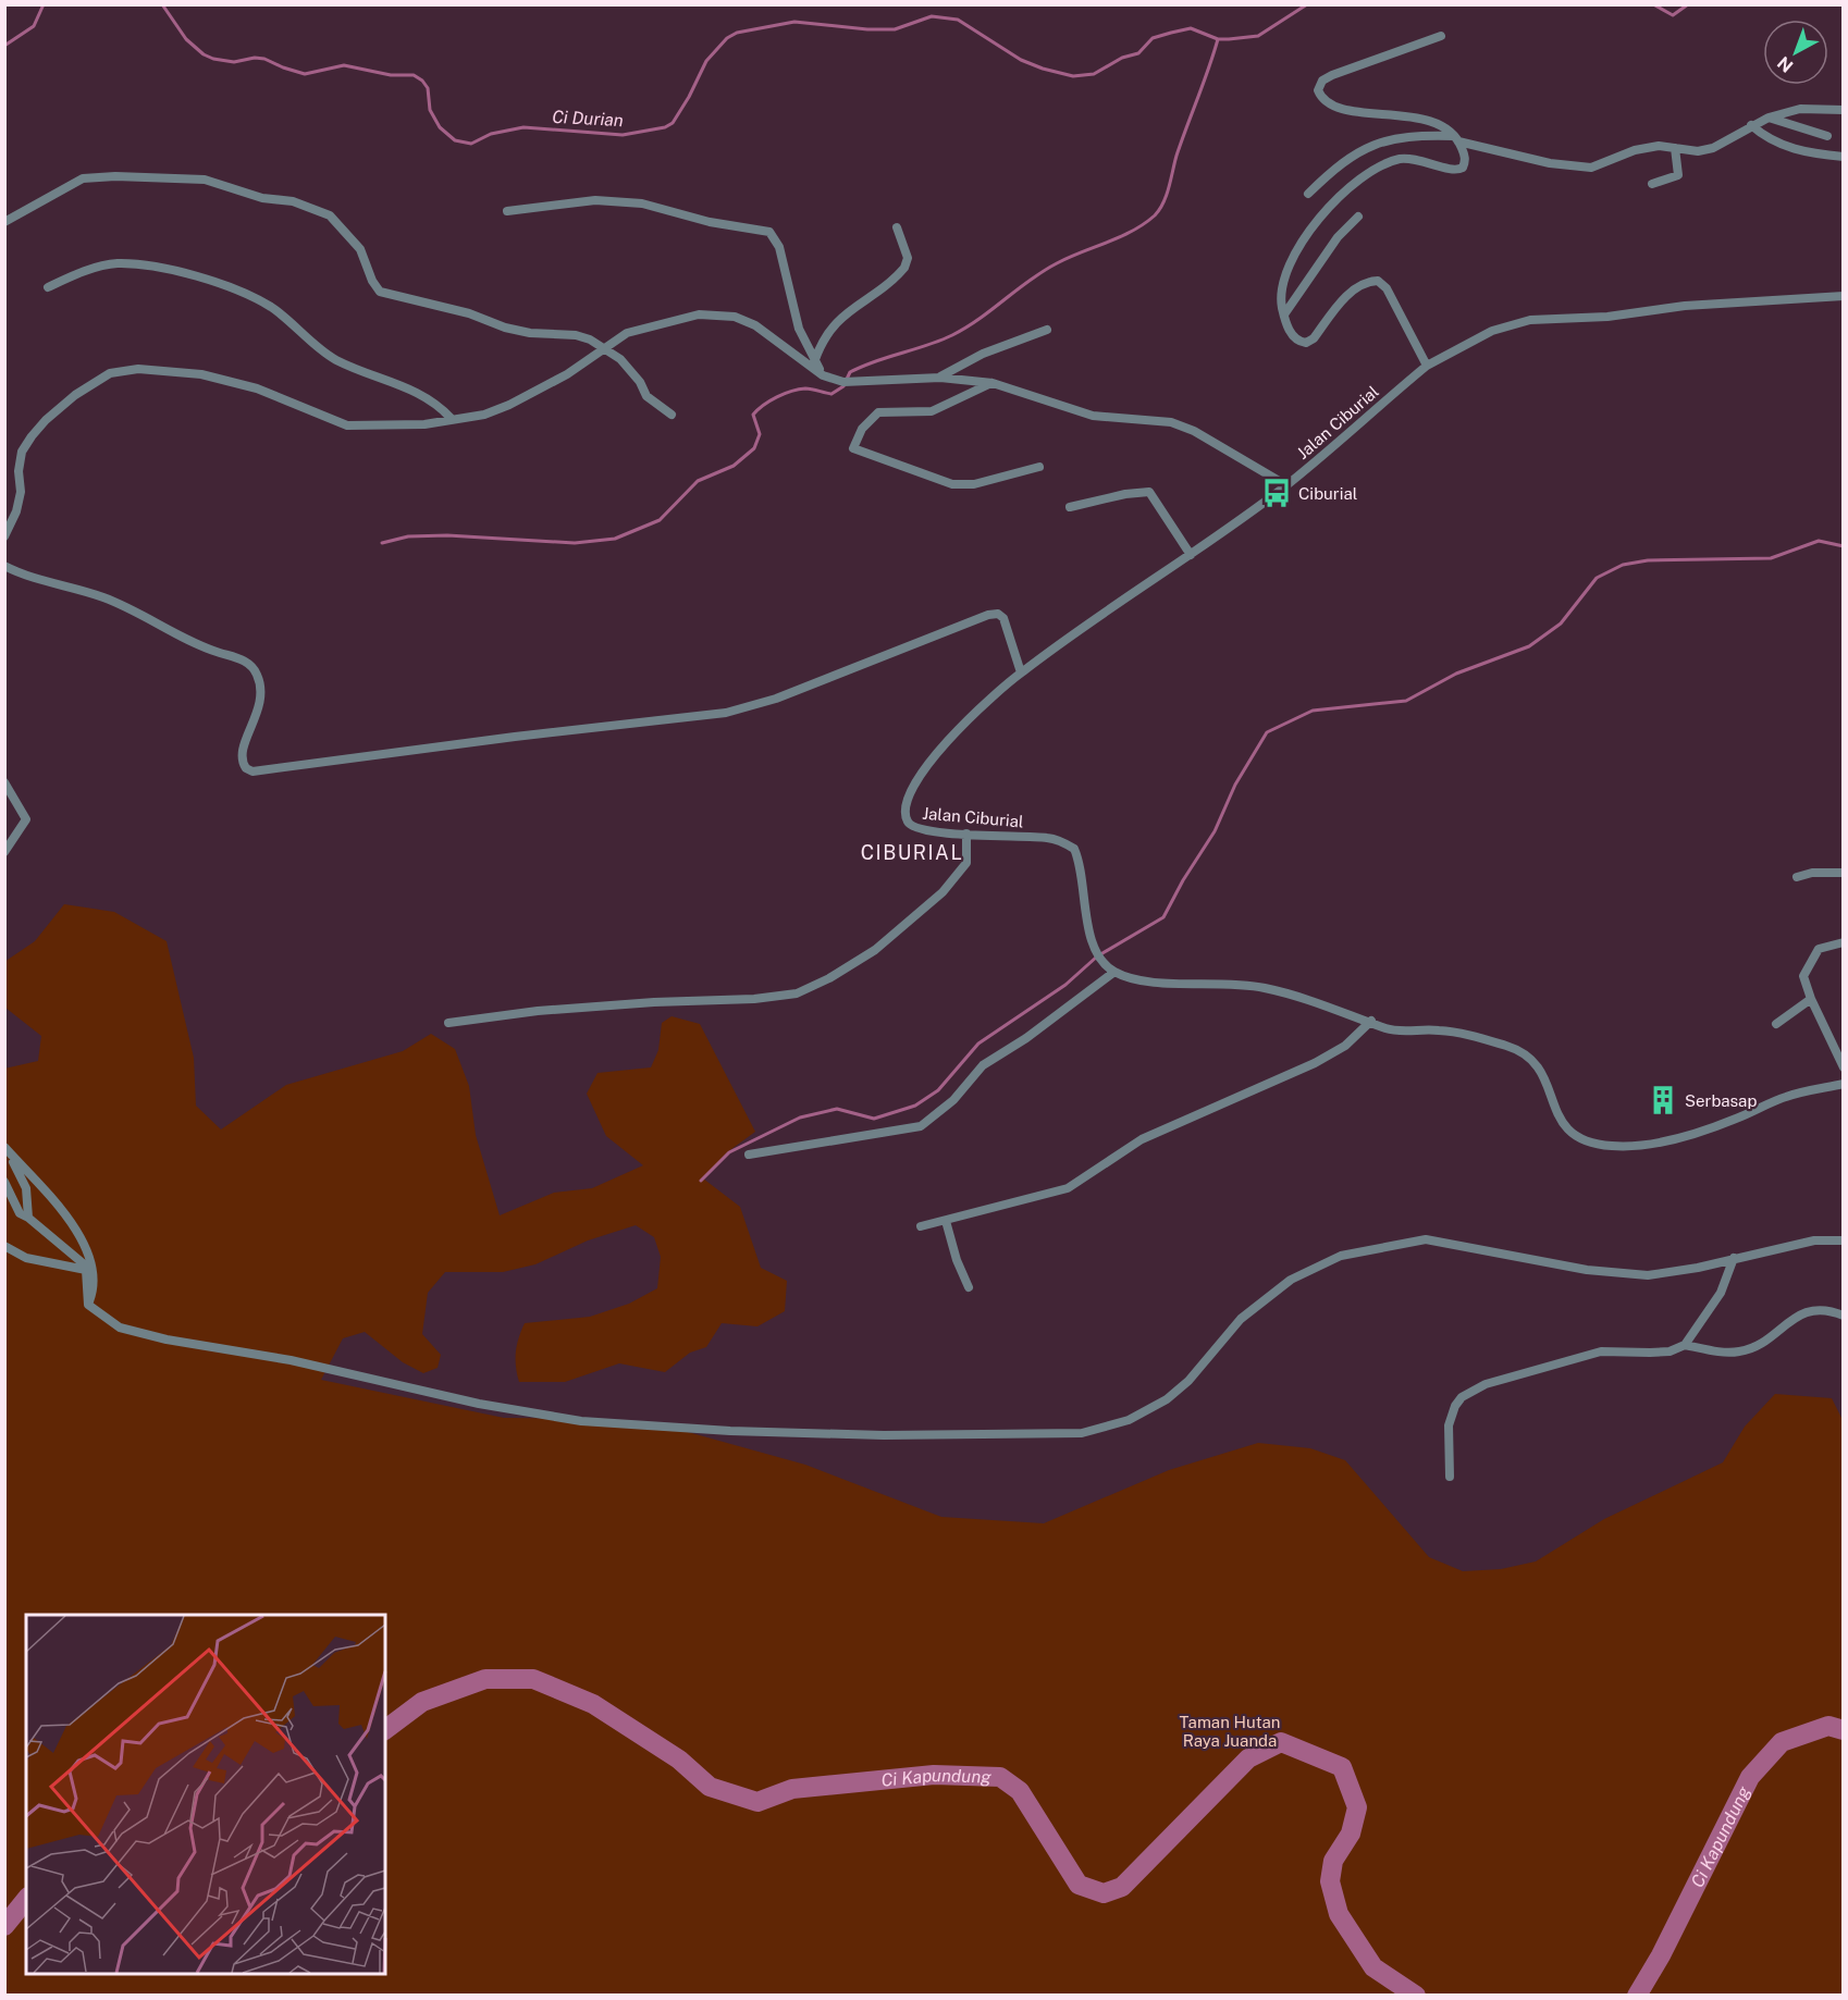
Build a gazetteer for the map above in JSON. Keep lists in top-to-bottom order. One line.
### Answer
{"streets":{"street":["Jalan Ciburial"]},"districts":["CIBURIAL"],"water":["Ci Durian","Ci Kapundung"],"parks":["Taman Hutan Raya Juanda"],"places":{"bus stop":["Ciburial"],"building":["Serbasap"]},"north":"bottom left"}
